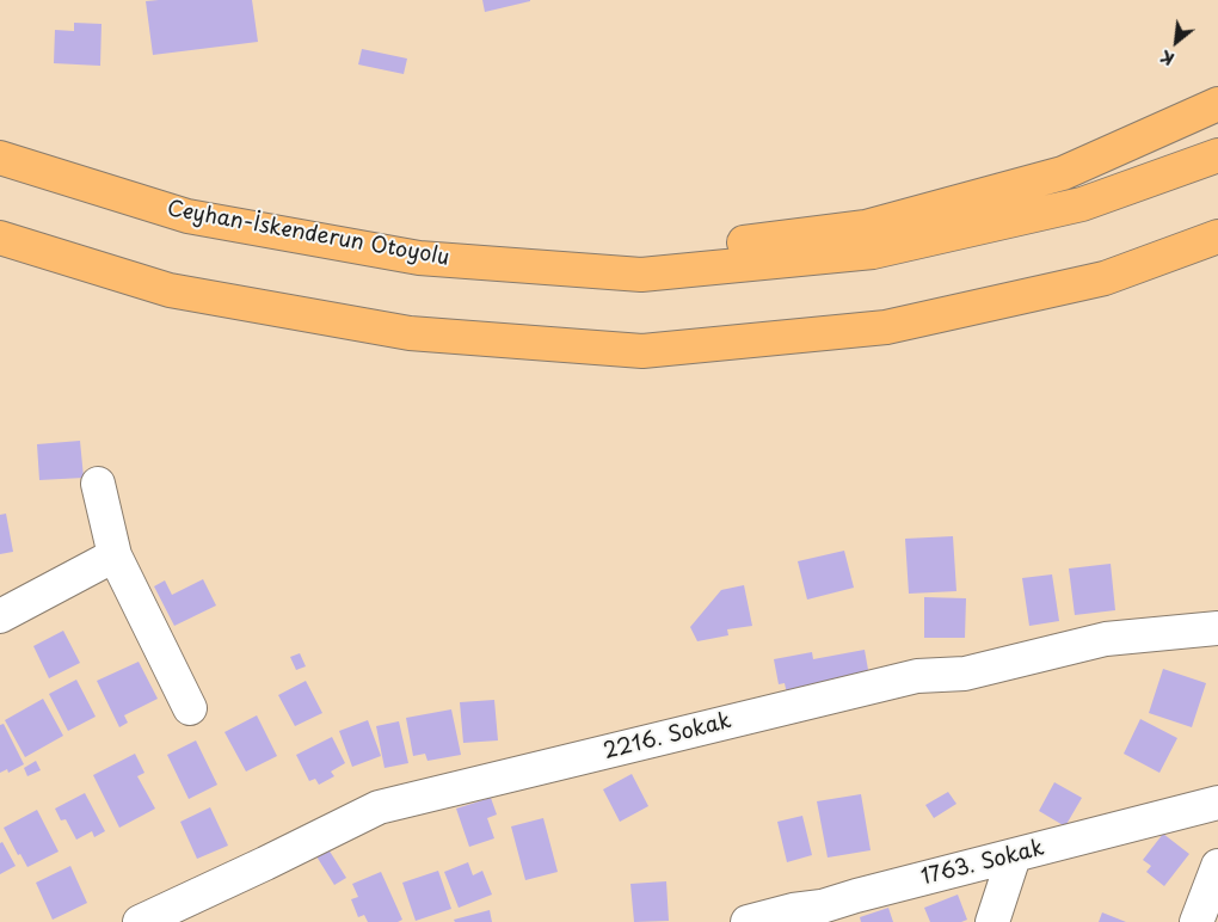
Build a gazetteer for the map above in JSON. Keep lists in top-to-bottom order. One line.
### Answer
{"streets":{"highway":["Ceyhan-İskenderun Otoyolu"],"street":["2216. Sokak","1763. Sokak"]},"north":"bottom left"}
